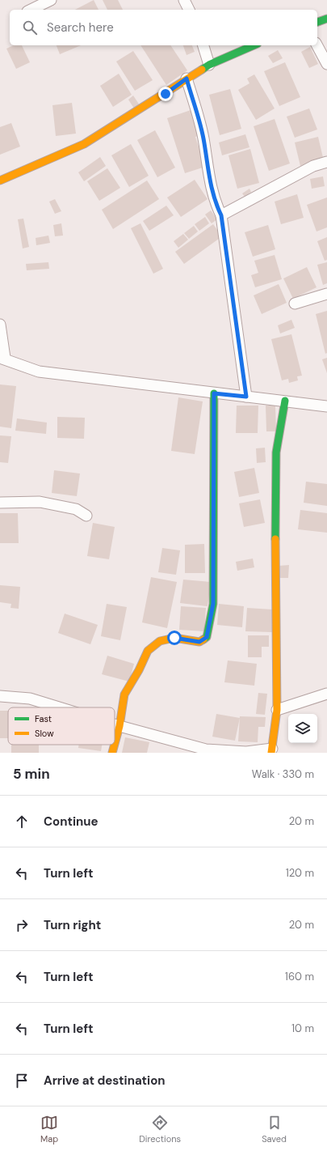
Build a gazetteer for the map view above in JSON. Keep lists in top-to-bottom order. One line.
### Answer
{"legend":["Fast","Slow"],"page":{"search":"Search here","heading":["5 min","Walk · 330 m"],"list":[["Continue","20 m"],["Turn left","120 m"],["Turn right","20 m"],["Turn left","160 m"],["Turn left","10 m"],"Arrive at destination"],"nav":["Map","Directions","Saved"]}}
